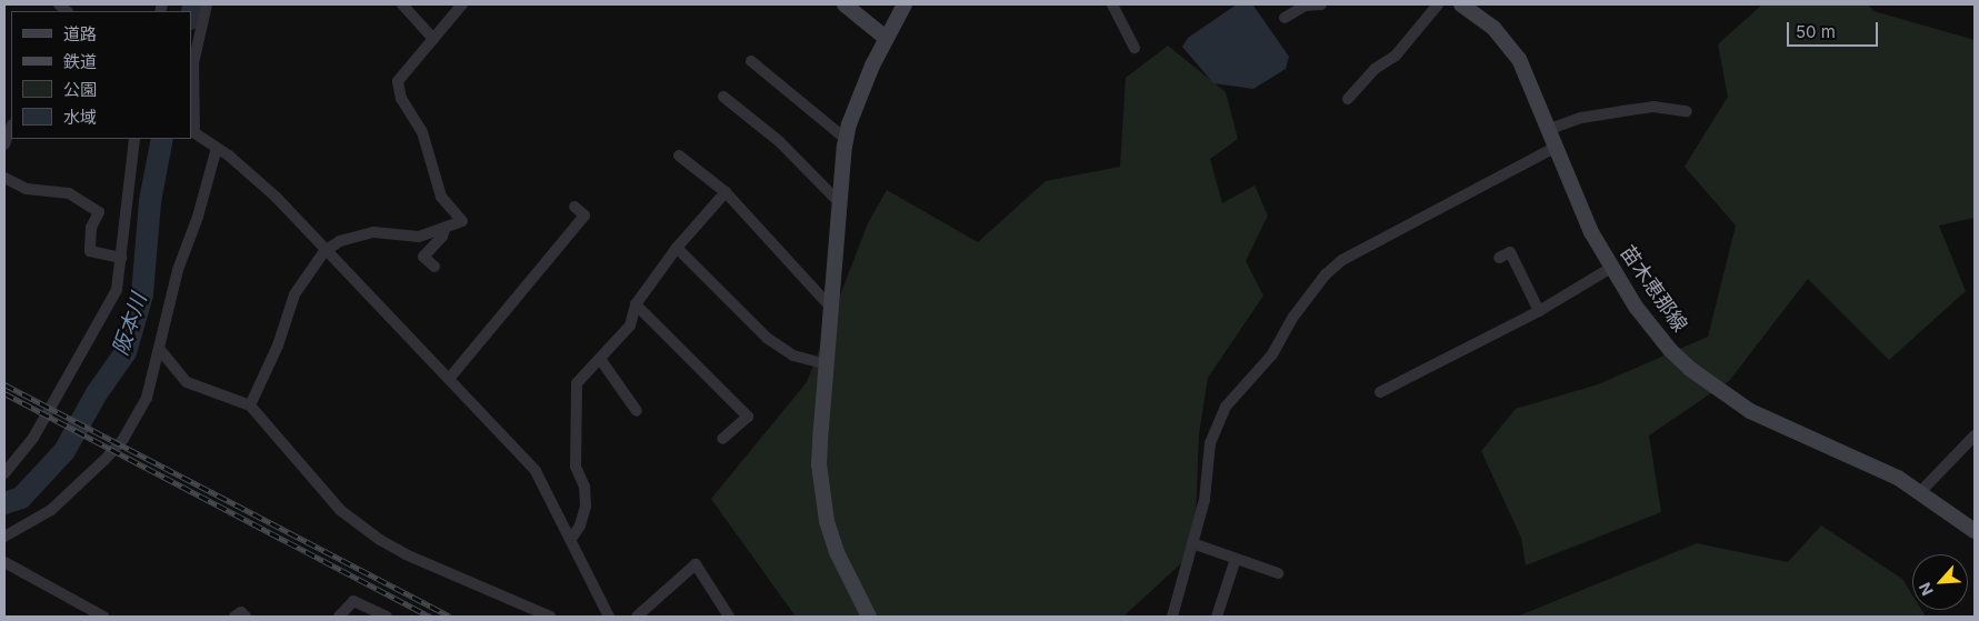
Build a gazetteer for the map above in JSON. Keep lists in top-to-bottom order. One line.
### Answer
{"streets":{"main road":["苗木恵那線"]},"water":["阪本川"],"legend":["道路","鉄道","公園","水域"],"scale_bar":"50 m","north":"bottom left"}
